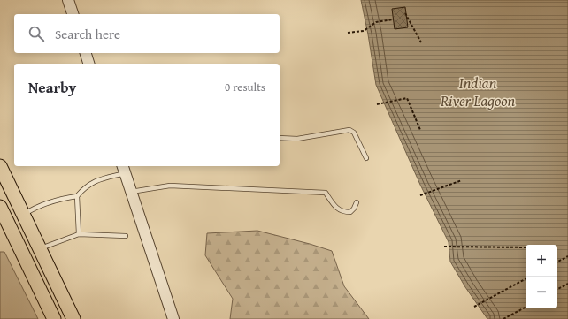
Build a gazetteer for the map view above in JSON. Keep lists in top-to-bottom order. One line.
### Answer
{"water":["Indian River Lagoon"],"page":{"search":"Search here","heading":["Nearby","0 results"],"map_buttons":["+","−"]}}
